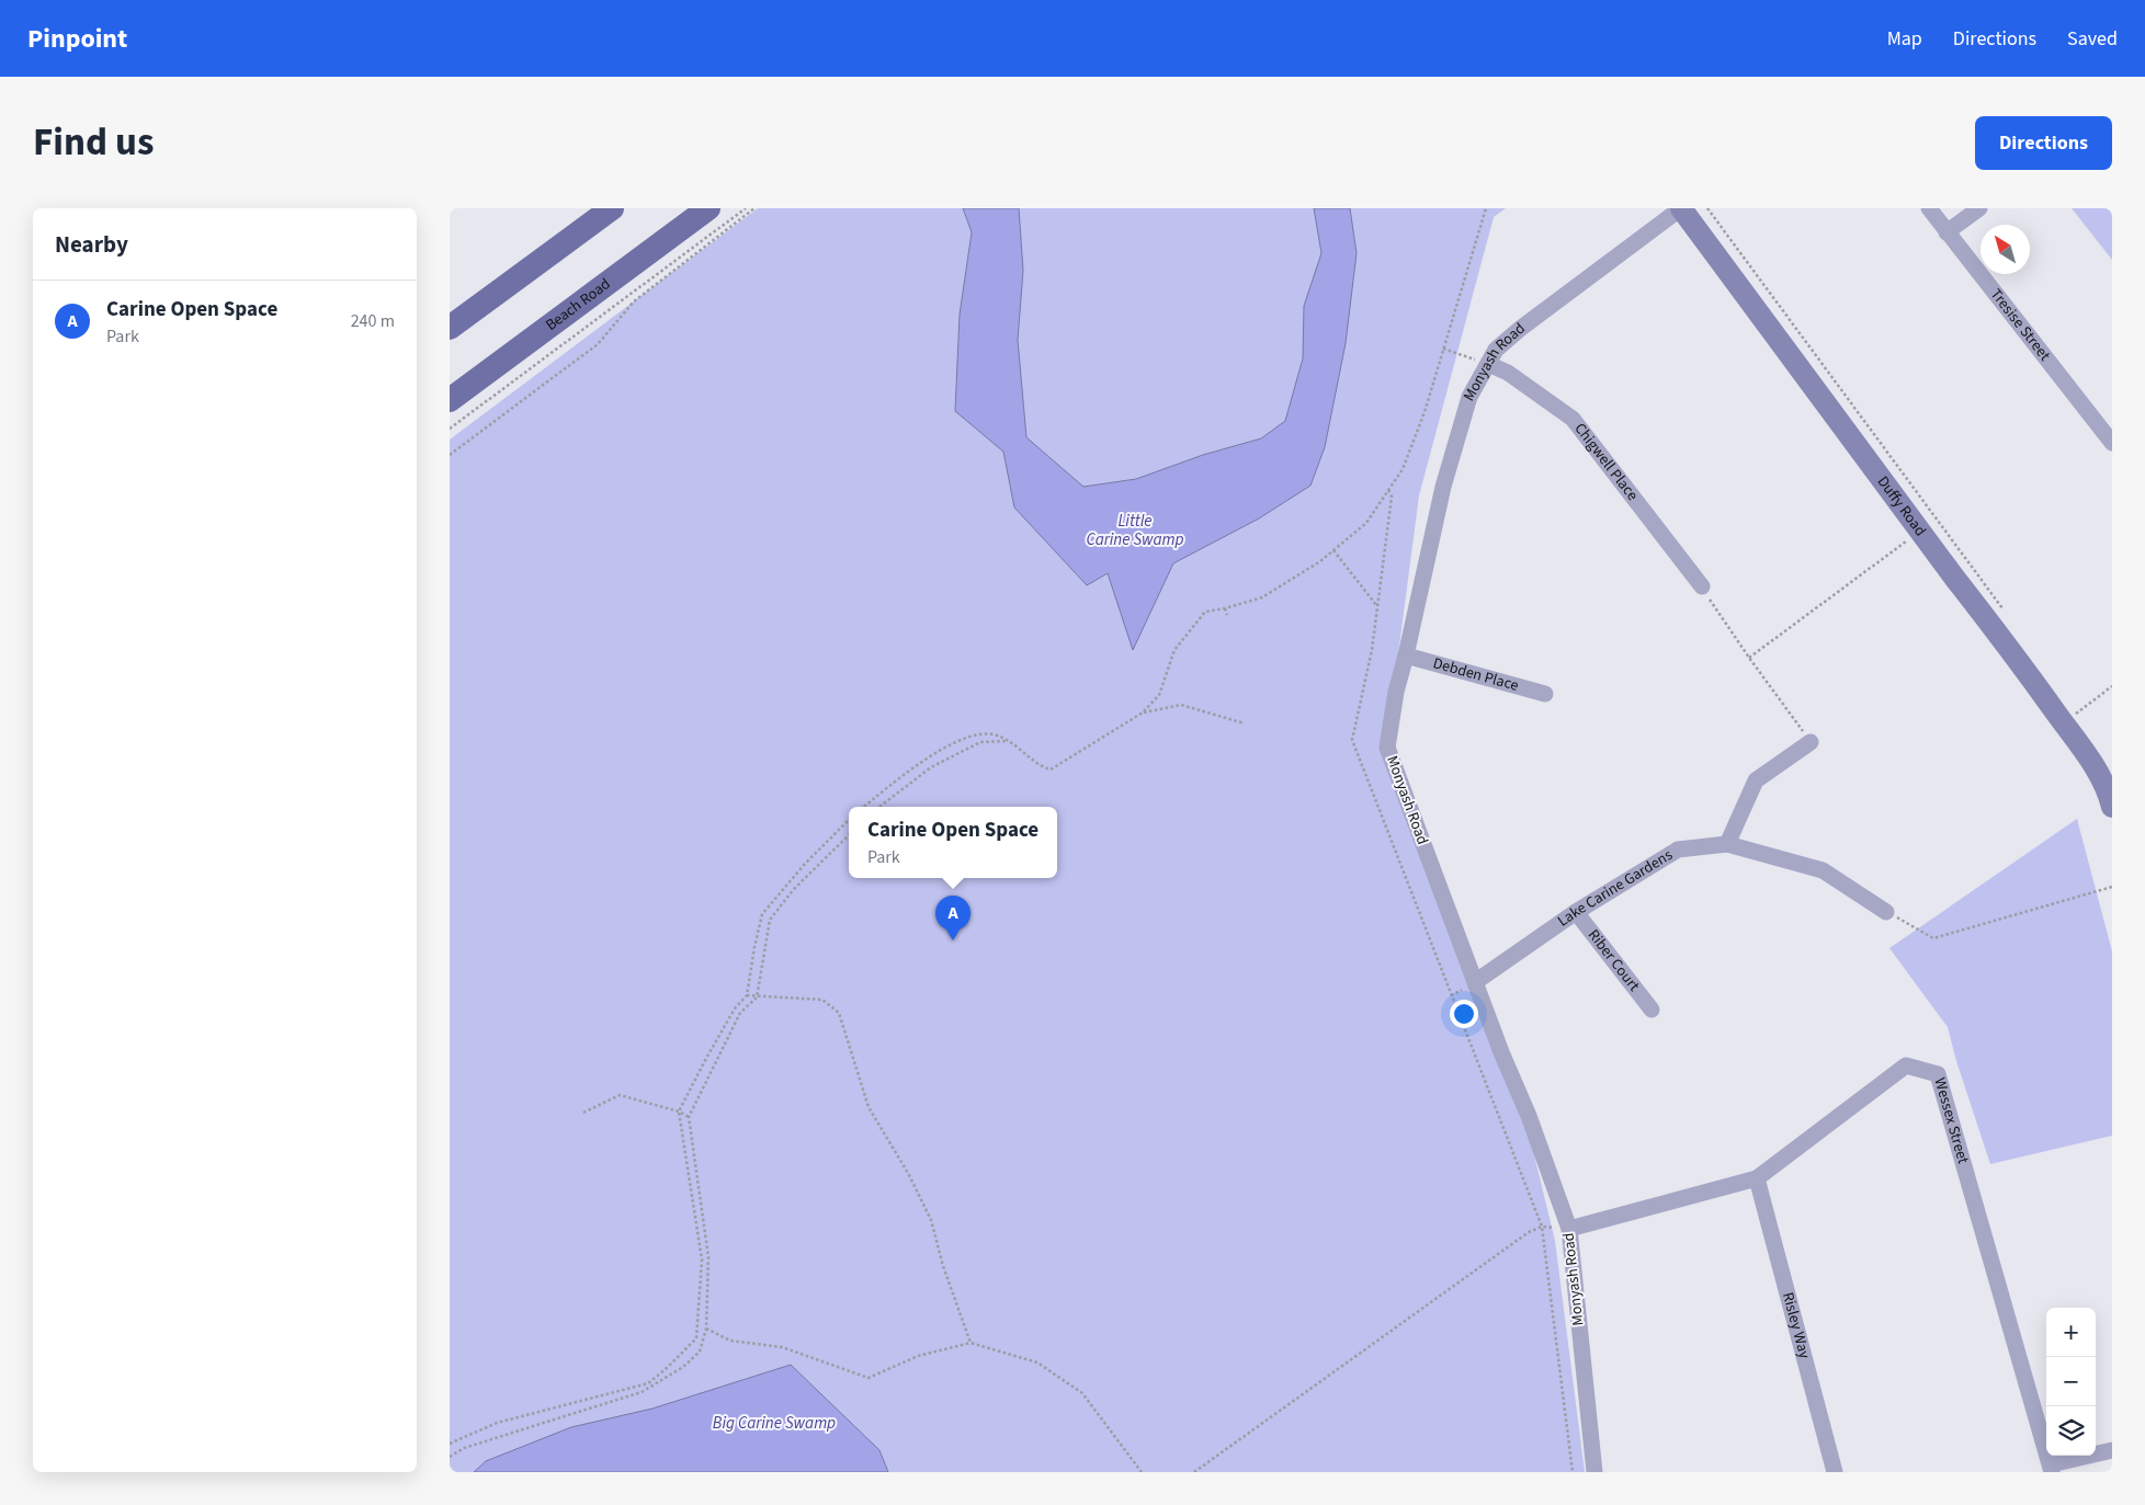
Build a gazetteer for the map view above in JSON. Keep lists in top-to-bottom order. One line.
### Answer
{"streets":{"main road":["Beach Road","Duffy Road"],"street":["Tresise Street","Monyash Road","Chigwell Place","Debden Place","Lake Carine Gardens","Riber Court","Wessex Street","Risley Way"]},"crossings":[["Monyash Road","Chigwell Place"],["Monyash Road","Duffy Road"],["Monyash Road","Debden Place"],["Monyash Road","Lake Carine Gardens"],["Monyash Road","Wessex Street"],["Lake Carine Gardens","Riber Court"],["Wessex Street","Risley Way"]],"water":["Little Carine Swamp","Big Carine Swamp"],"north":"top left","page":{"header":"Pinpoint","nav":["Map","Directions","Saved"],"title":"Find us","buttons":"Directions","heading":"Nearby","list":[{"mark":"A","name":"Carine Open Space","note":"Park","value":"240 m"}],"popup":["Carine Open Space","Park"],"pins":"A","map_buttons":["+","−"]}}
